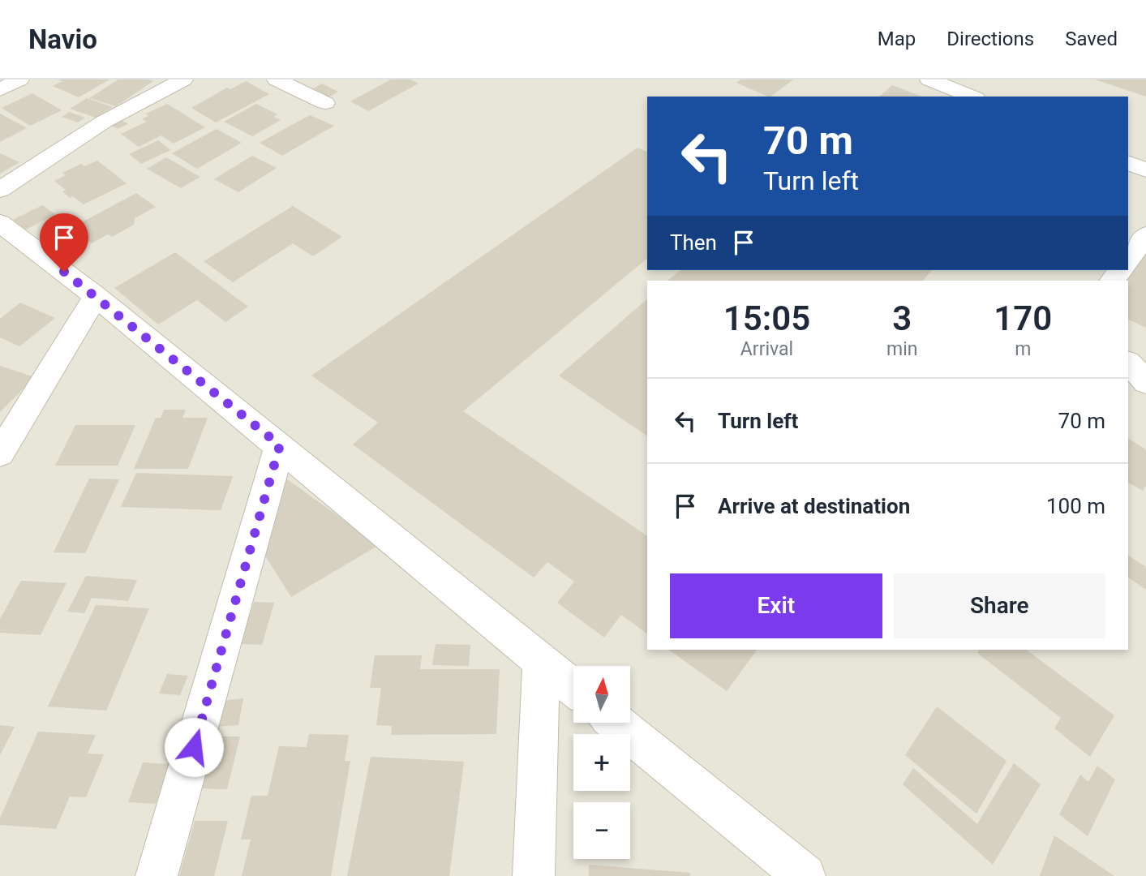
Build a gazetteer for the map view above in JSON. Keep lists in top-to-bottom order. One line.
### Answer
{"north":"top","page":{"header":"Navio","nav":["Map","Directions","Saved"],"turn":["70 m","Turn left"],"then":"Then","eta":["15:05","Arrival","3","min","170","m"],"list":[{"name":"Turn left","value":"70 m"},{"name":"Arrive at destination","value":"100 m"}],"buttons":["Exit","Share"],"map_buttons":["+","−"]}}
